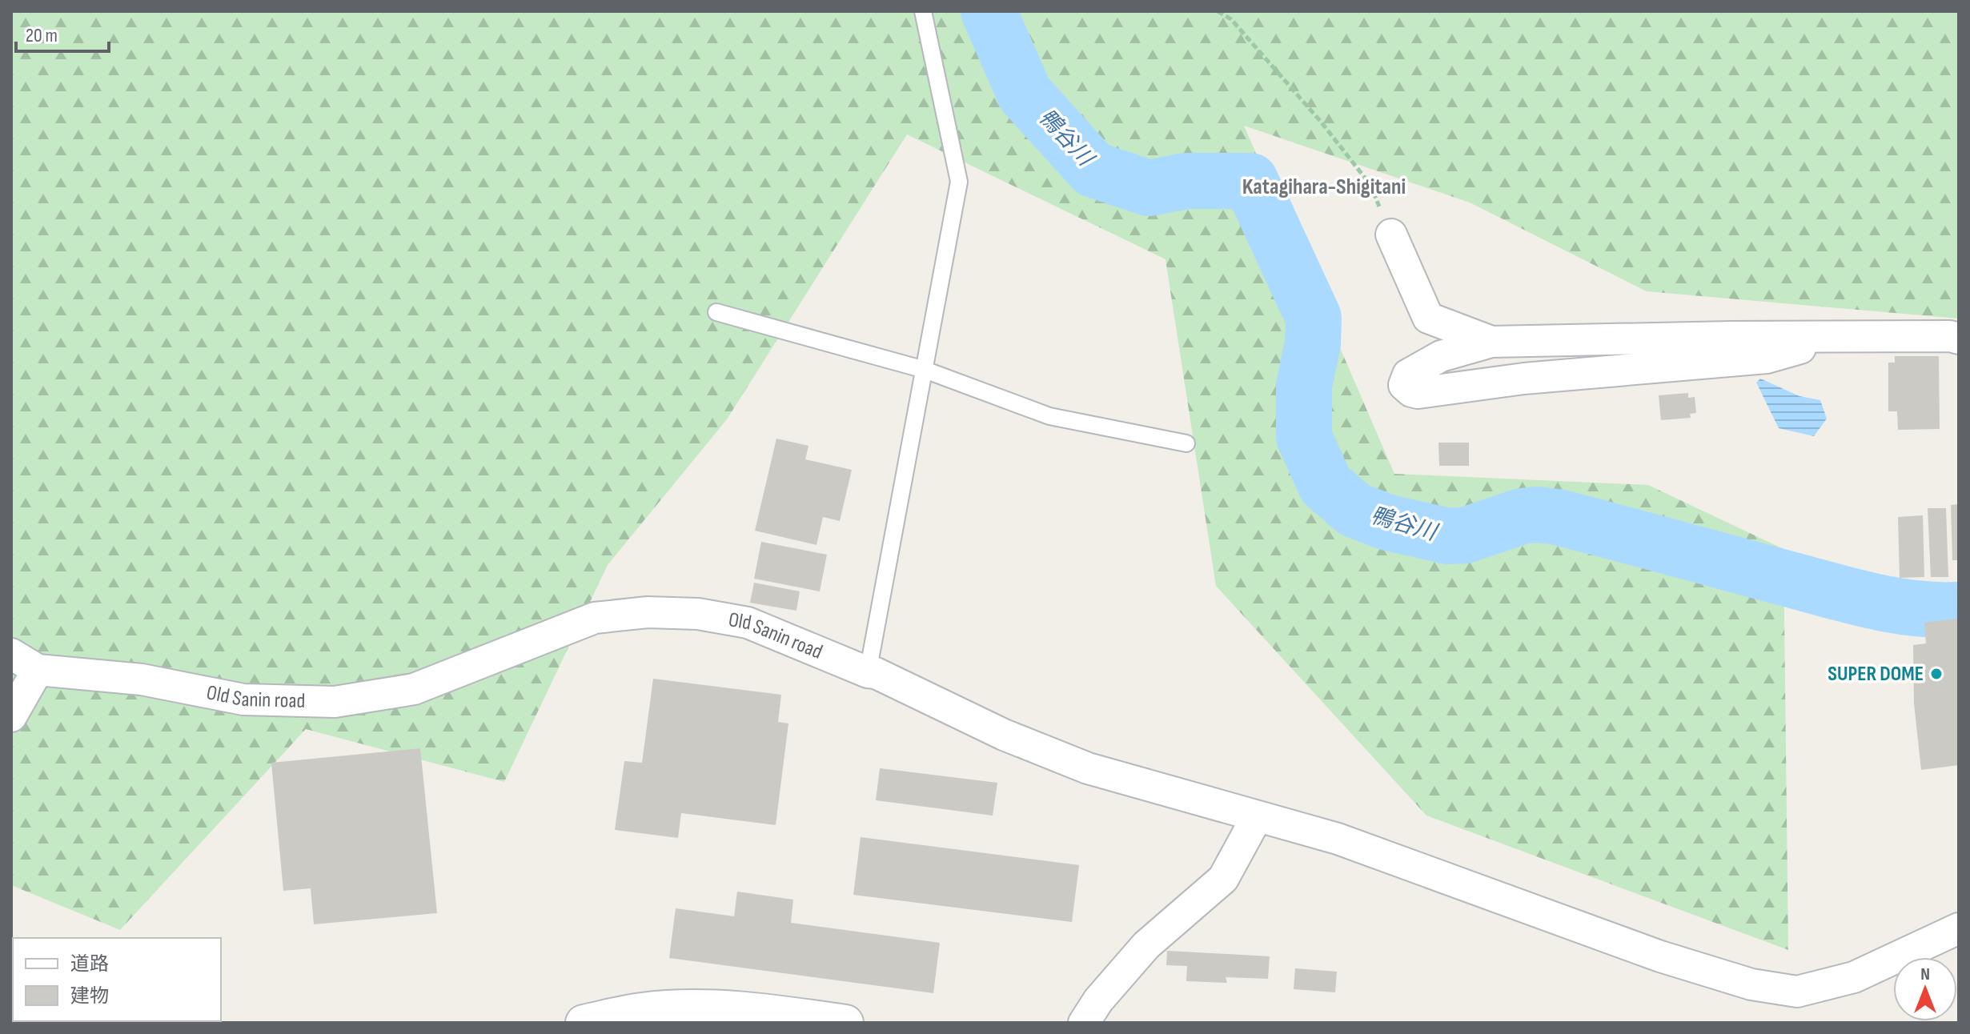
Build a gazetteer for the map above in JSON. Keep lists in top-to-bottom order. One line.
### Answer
{"streets":{"street":["Old Sanin road"]},"districts":["Katagihara-Shigitani"],"water":["鴨谷川"],"places":["SUPER DOME"],"legend":["道路","建物"],"scale_bar":"20 m","north":"top"}
